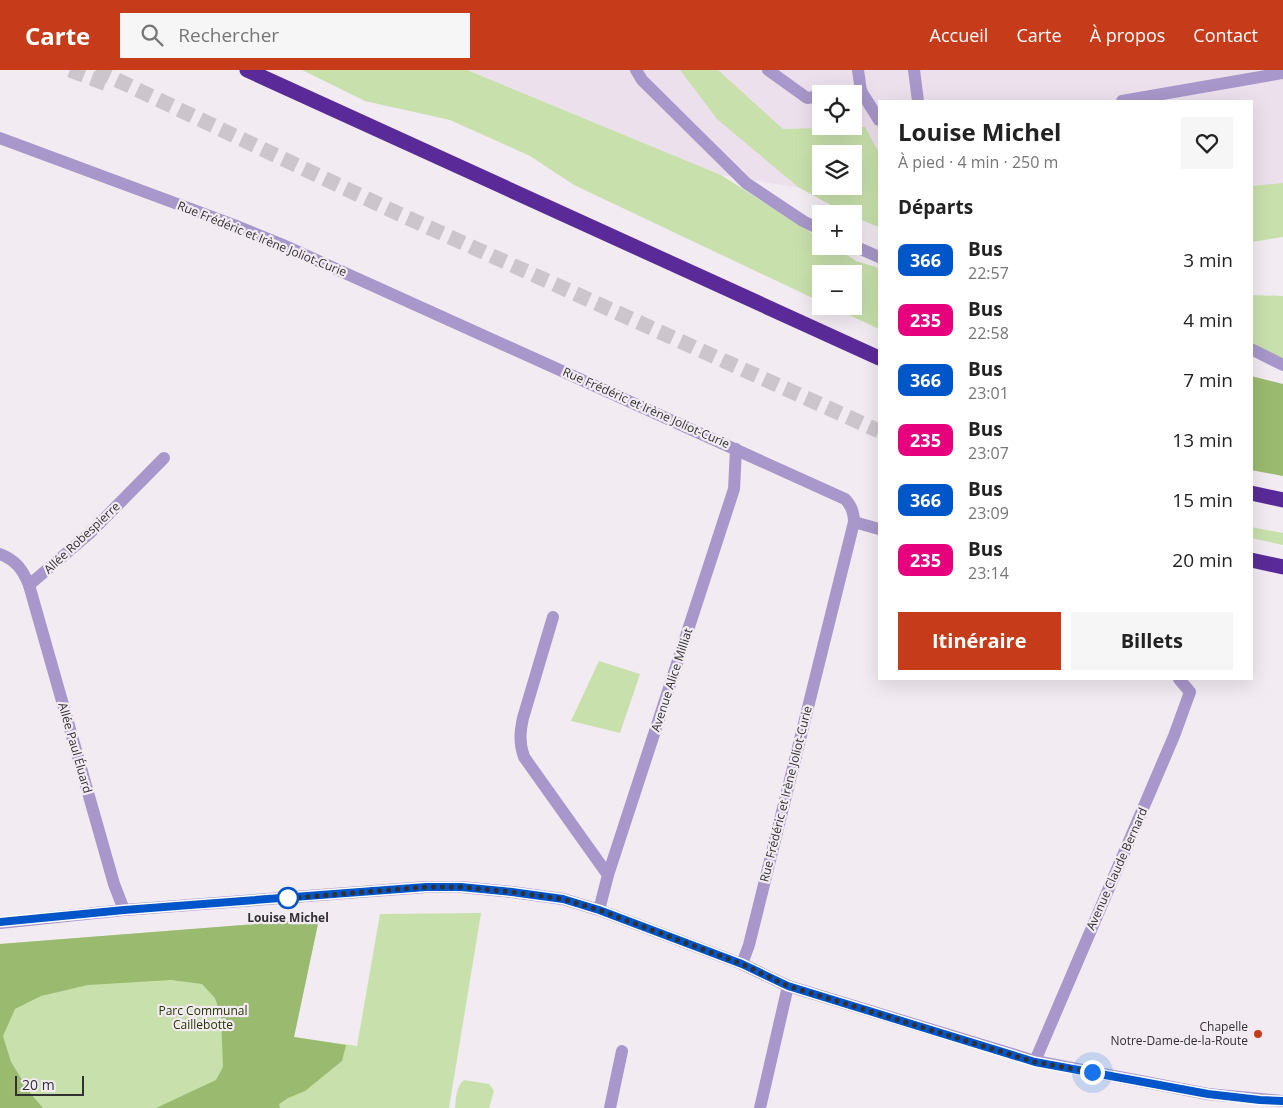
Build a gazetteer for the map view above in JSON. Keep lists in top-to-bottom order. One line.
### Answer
{"streets":{"street":["Rue Frédéric et Irène Joliot-Curie","Allée Robespierre","Avenue Alice Milliat","Allée Paul Éluard","Avenue Claude Bernard"]},"crossings":[["Rue Frédéric et Irène Joliot-Curie","Avenue Alice Milliat"],["Allée Robespierre","Allée Paul Éluard"]],"parks":["Parc Communal Caillebotte"],"places":["Louise Michel","Chapelle Notre-Dame-de-la-Route"],"lines":["bus line 366"],"scale_bar":"20 m","page":{"header":"Carte","search":"Rechercher","nav":["Accueil","Carte","À propos","Contact"],"map_buttons":["+","−"],"heading":[["Louise Michel","À pied · 4 min · 250 m"],"Départs"],"list":[{"mark":"366","name":"Bus","note":"22:57","value":"3 min"},{"mark":"235","name":"Bus","note":"22:58","value":"4 min"},{"mark":"366","name":"Bus","note":"23:01","value":"7 min"},{"mark":"235","name":"Bus","note":"23:07","value":"13 min"},{"mark":"366","name":"Bus","note":"23:09","value":"15 min"},{"mark":"235","name":"Bus","note":"23:14","value":"20 min"}],"buttons":["Itinéraire","Billets"],"scale":"20 m"}}
